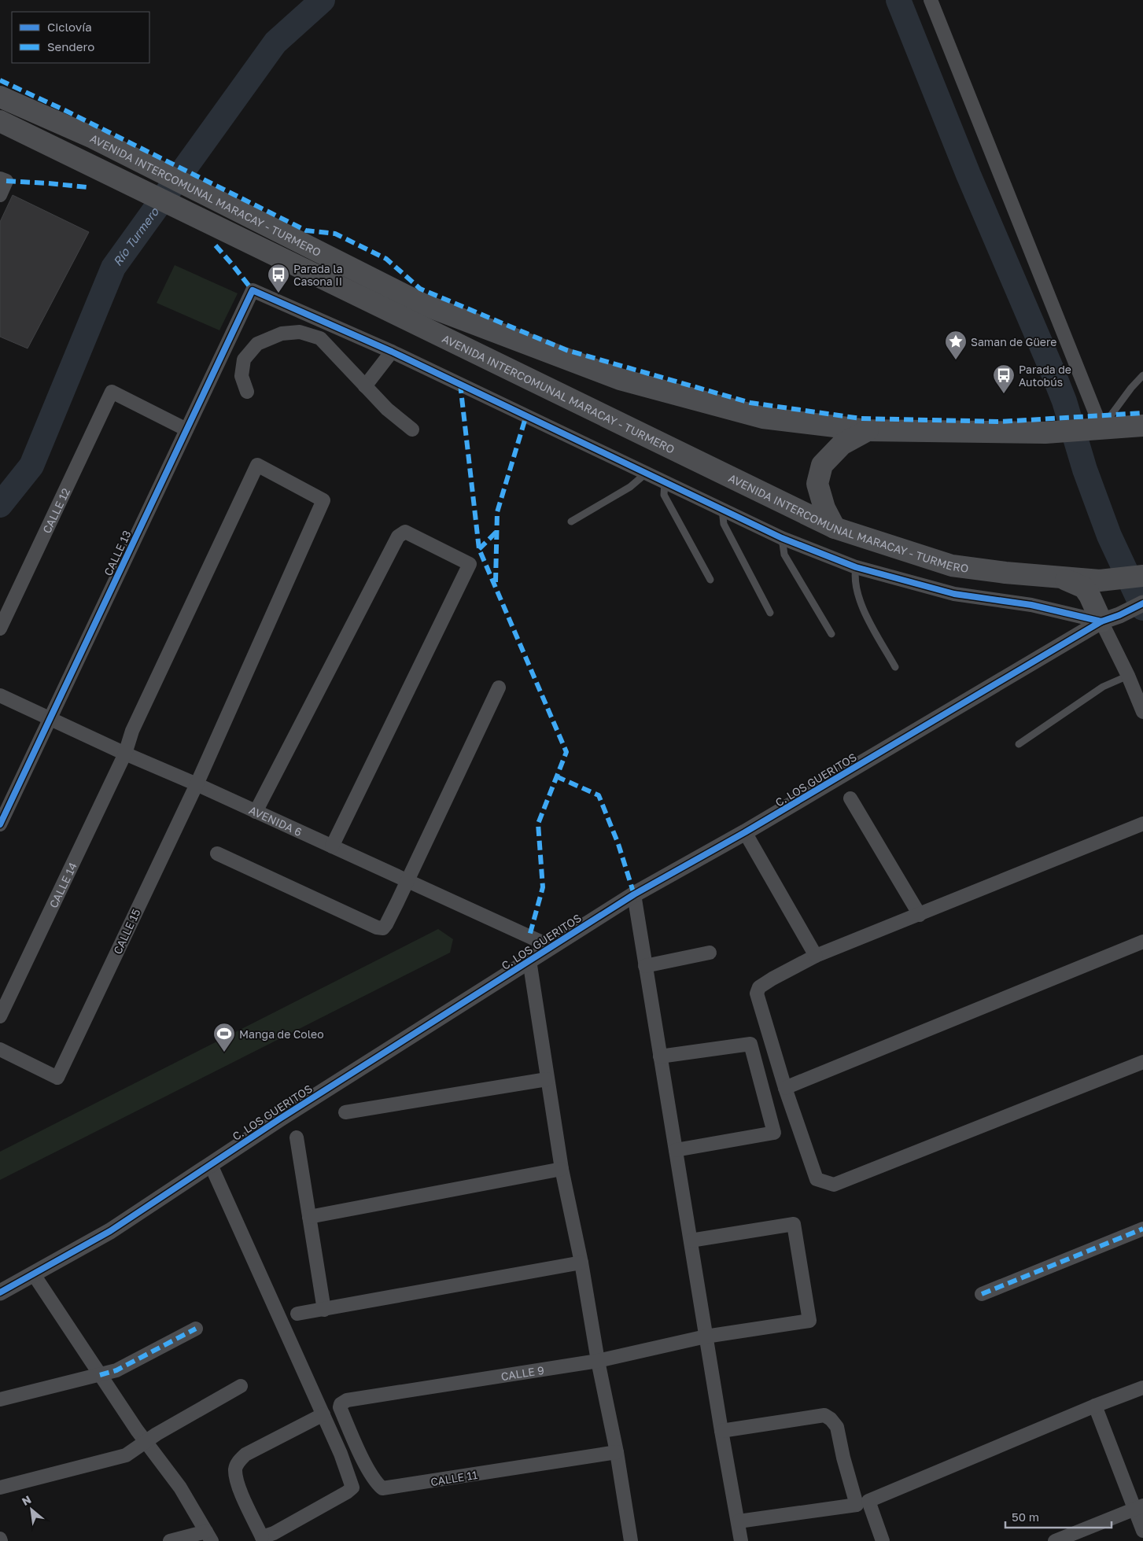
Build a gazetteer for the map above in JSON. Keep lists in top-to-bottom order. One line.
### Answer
{"streets":{"main road":["AVENIDA INTERCOMUNAL MARACAY - TURMERO"],"street":["CALLE 12","CALLE 13","C. LOS GUERITOS","AVENIDA 6","CALLE 14","CALLE 15","CALLE 9","CALLE 11"]},"crossings":[["CALLE 12","CALLE 13"],["CALLE 13","AVENIDA 6"],["C. LOS GUERITOS","AVENIDA 6"],["AVENIDA 6","CALLE 14"],["AVENIDA 6","CALLE 15"],["CALLE 14","CALLE 15"],["CALLE 9","CALLE 11"]],"water":["Río Turmero"],"places":{"bus stop":["Parada la Casona II","Parada de Autobús"],"place":["Saman de Güere"],"sports":["Manga de Coleo"]},"legend":["Ciclovía","Sendero"],"scale_bar":"50 m","north":"top left"}
